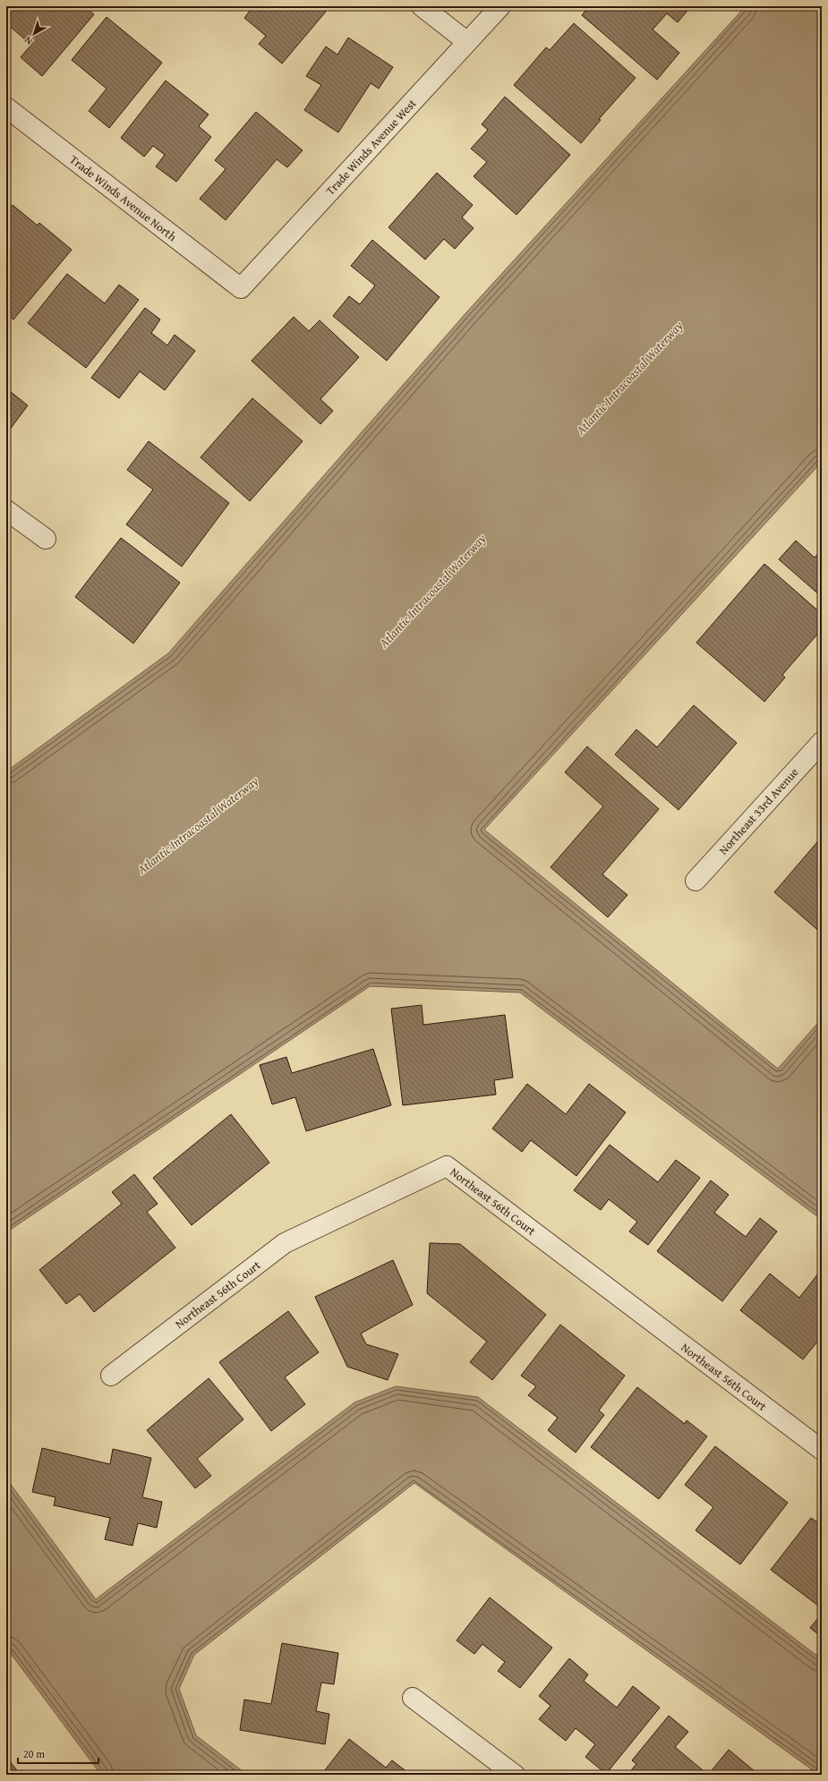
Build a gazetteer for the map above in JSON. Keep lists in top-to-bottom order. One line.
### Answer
{"streets":{"street":["Trade Winds Avenue West","Trade Winds Avenue North","Northeast 33rd Avenue","Northeast 56th Court"]},"crossings":[["Trade Winds Avenue West","Trade Winds Avenue North"]],"water":["Atlantic Intracoastal Waterway"],"scale_bar":"20 m","north":"bottom left"}
